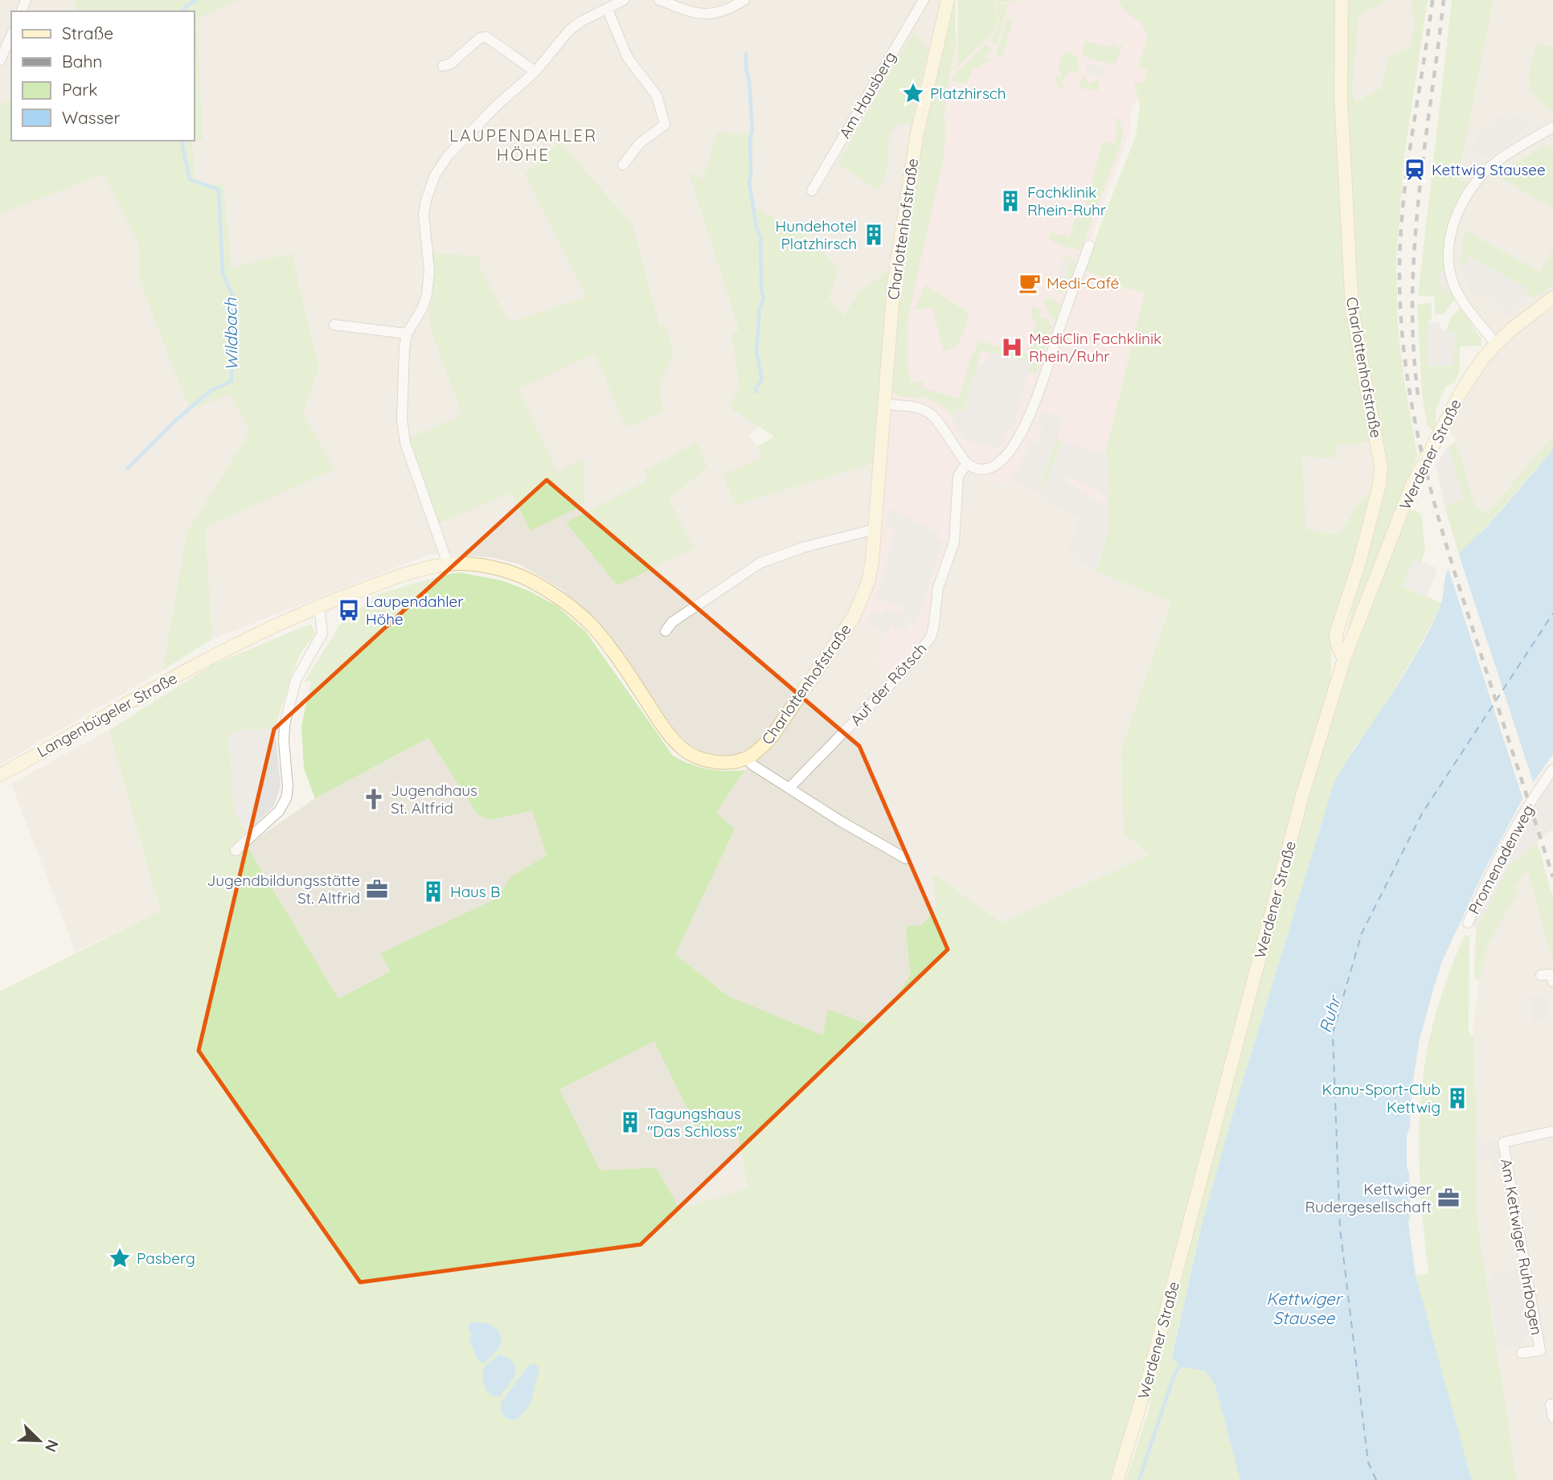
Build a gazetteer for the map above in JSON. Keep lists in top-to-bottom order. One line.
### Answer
{"streets":{"main road":["Charlottenhofstraße","Werdener Straße","Langenbügeler Straße"],"street":["Am Hausberg","Auf der Rötsch","Promenadenweg","Am Kettwiger Ruhrbogen"]},"crossings":[["Charlottenhofstraße","Werdener Straße"]],"districts":["LAUPENDAHLER HÖHE"],"water":["Wildbach","Ruhr","Kettwiger Stausee"],"places":{"place":["Platzhirsch","Pasberg"],"station":["Kettwig Stausee"],"building":["Fachklinik Rhein-Ruhr","Hundehotel Platzhirsch","Haus B","Kanu-Sport-Club Kettwig","Tagungshaus \"Das Schloss\""],"cafe":["Medi-Café"],"hospital":["MediClin Fachklinik Rhein/Ruhr"],"bus stop":["Laupendahler Höhe"],"church":["Jugendhaus St. Altfrid"],"office":["Jugendbildungsstätte St. Altfrid","Kettwiger Rudergesellschaft"]},"legend":["Straße","Bahn","Park","Wasser"],"north":"bottom right"}
